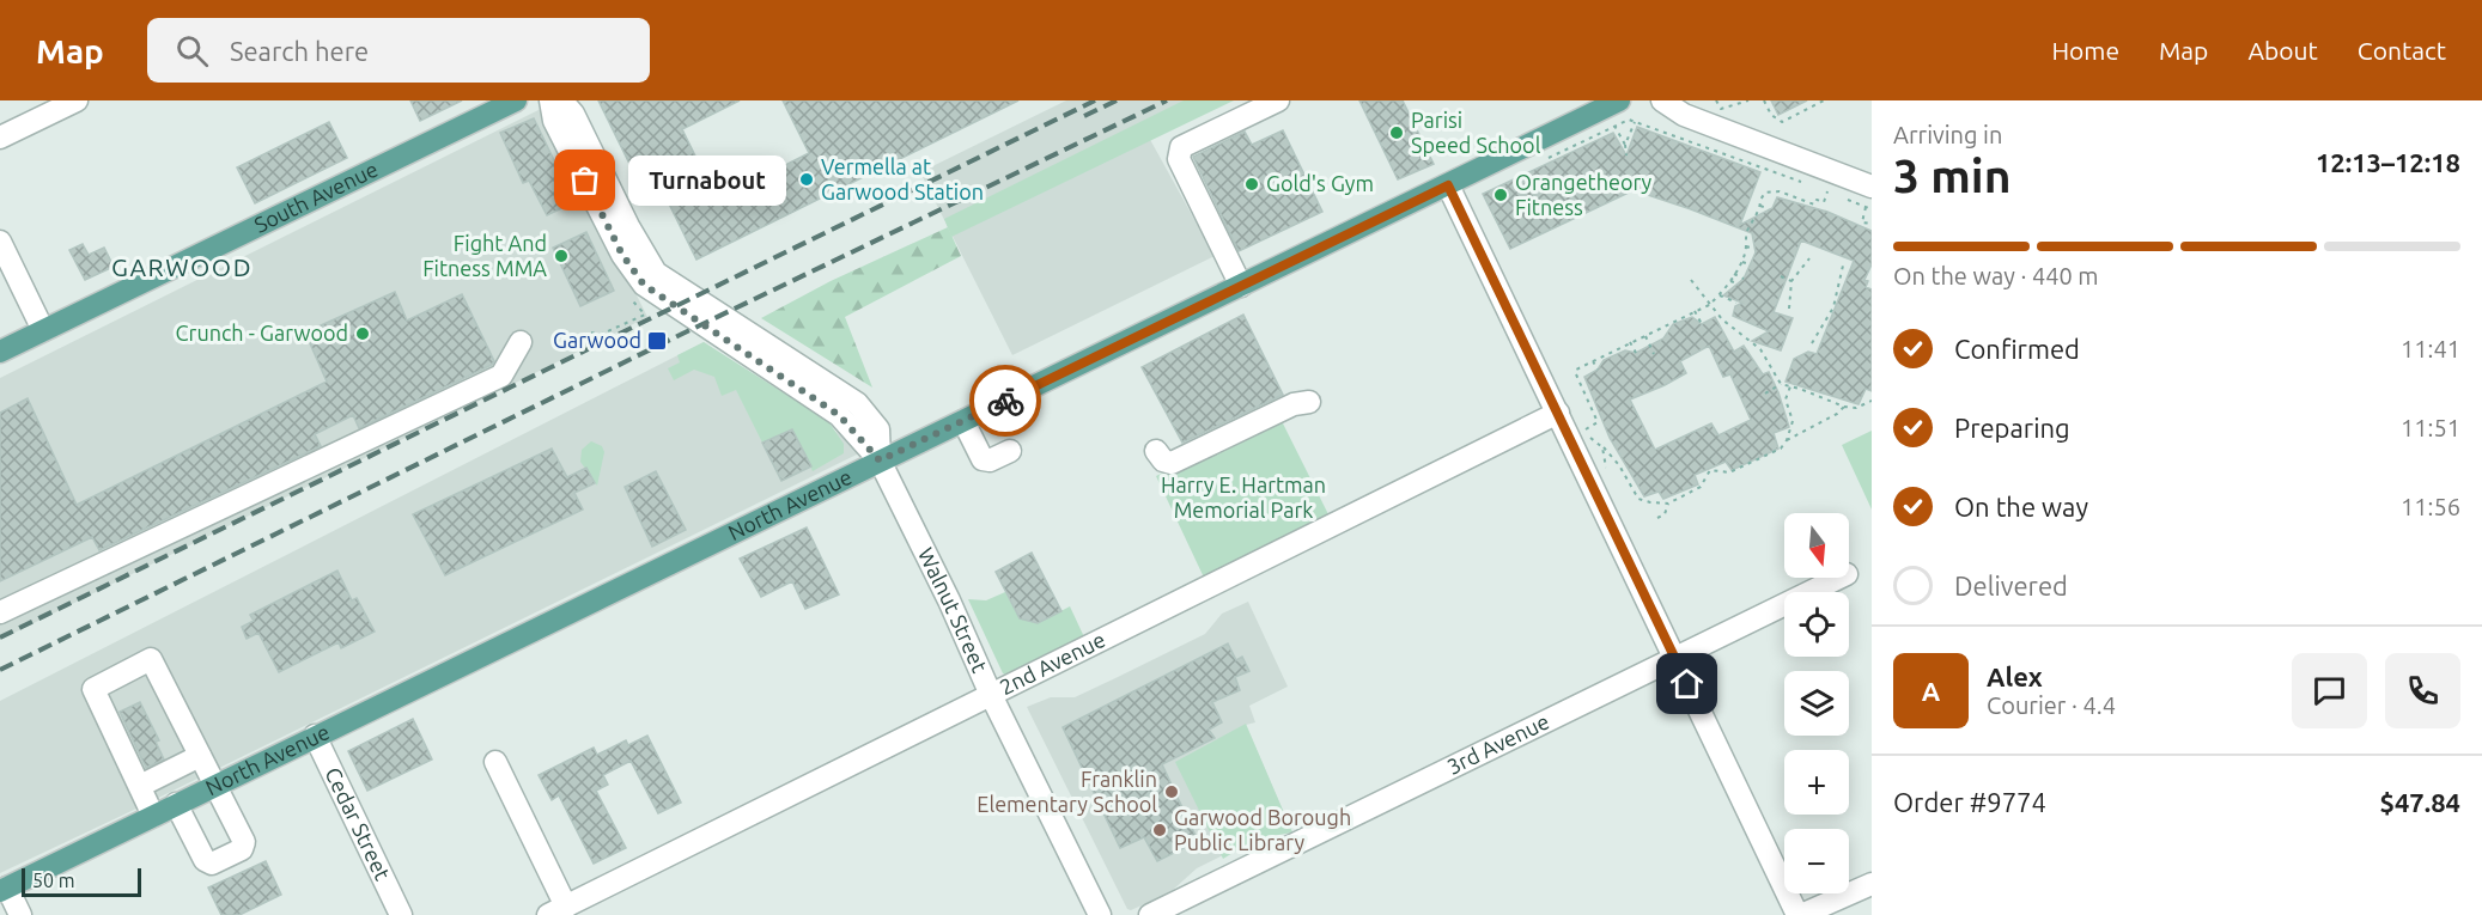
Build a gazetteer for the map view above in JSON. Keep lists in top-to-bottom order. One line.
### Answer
{"streets":{"main road":["South Avenue","North Avenue"],"street":["Walnut Street","2nd Avenue","3rd Avenue","Cedar Street"]},"crossings":[["North Avenue","Walnut Street"],["North Avenue","Cedar Street"],["Walnut Street","2nd Avenue"]],"districts":["GARWOOD"],"parks":["Harry E. Hartman Memorial Park"],"places":{"other":["Parisi Speed School","Vermella at Garwood Station","Turnabout","Gold's Gym","Orangetheory Fitness","Fight And Fitness MMA","Crunch - Garwood","Franklin Elementary School","Garwood Borough Public Library"],"transit":["Garwood"]},"scale_bar":"50 m","north":"bottom","page":{"header":"Map","search":"Search here","nav":["Home","Map","About","Contact"],"heading":["3 min","Arriving in","12:13–12:18"],"panel":["Alex","Courier · 4.4","Order #9774","$47.84"],"bubble":"Turnabout","bar":"On the way · 440 m","list":[["Confirmed","11:41"],["Preparing","11:51"],["On the way","11:56"],"Delivered"],"map_buttons":["+","−"],"round":"A","scale":"50 m"}}
